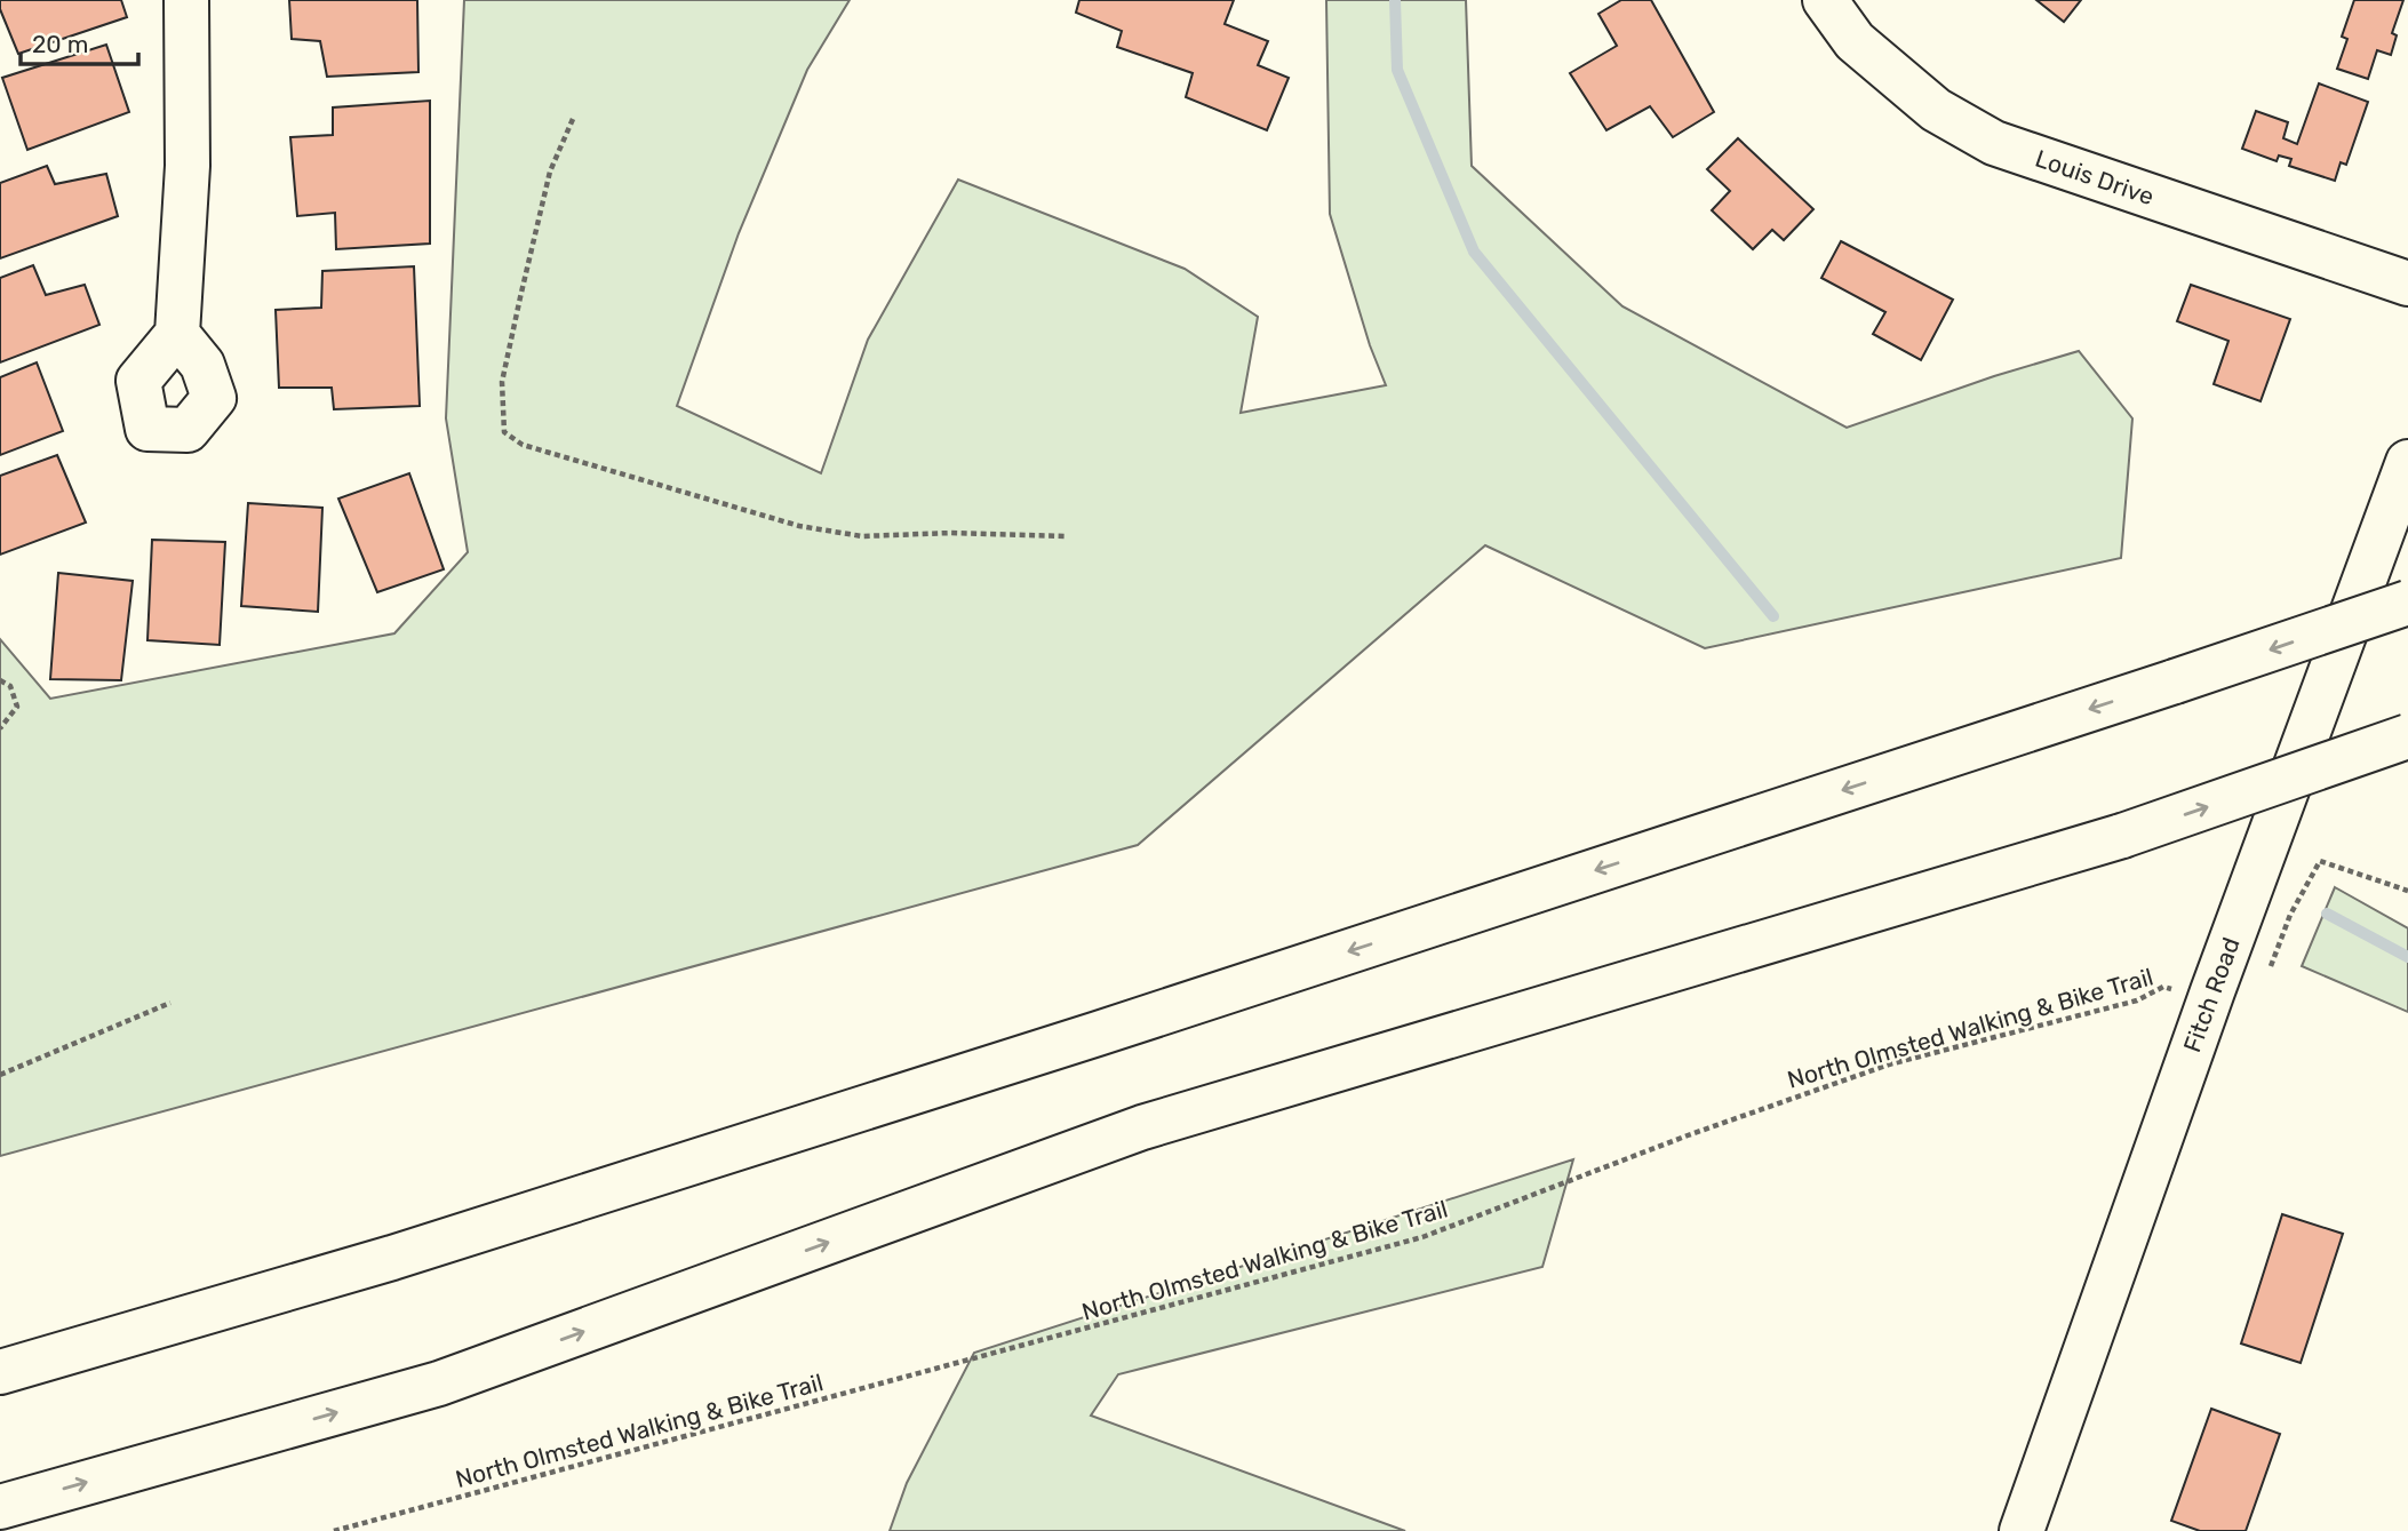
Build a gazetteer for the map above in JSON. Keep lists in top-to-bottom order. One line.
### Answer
{"streets":{"main road":["Louis Drive","Fitch Road"],"path":["North Olmsted Walking & Bike Trail"]},"scale_bar":"20 m"}
